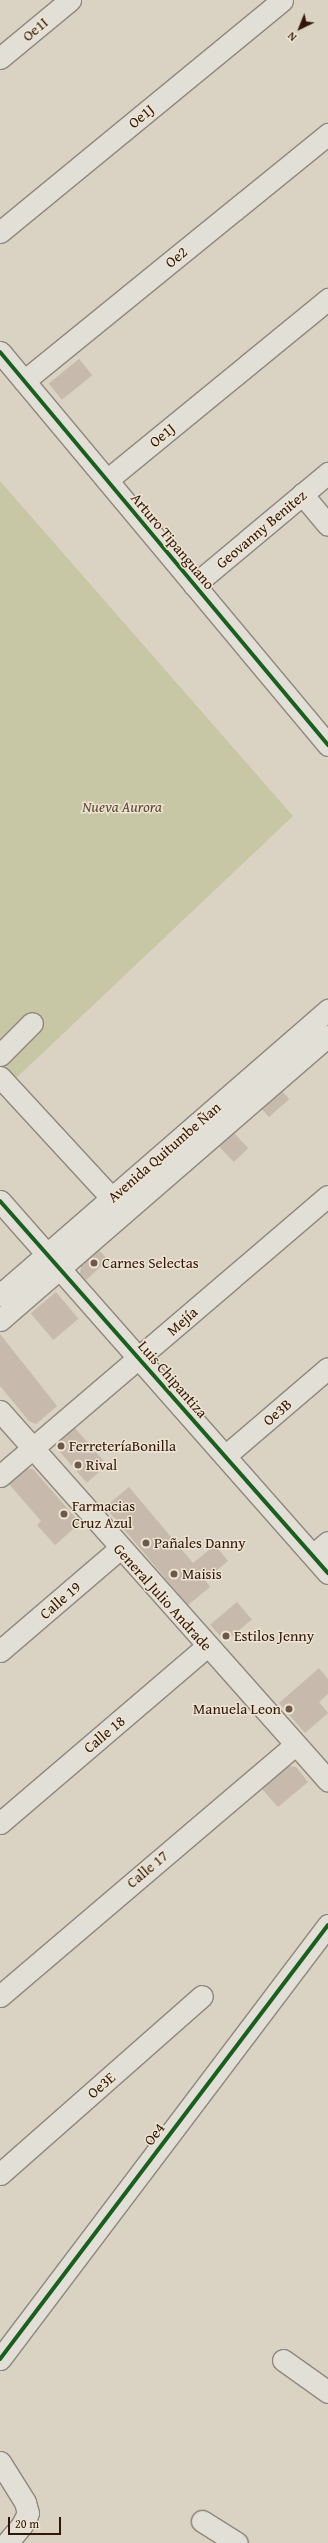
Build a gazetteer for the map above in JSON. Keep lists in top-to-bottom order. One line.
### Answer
{"streets":{"street":["Oe1I","Oe1J","Oe2","Geovanny Benitez","Arturo Tipanguano","Avenida Quitumbe Ñan","Mejía","Luis Chipantiza","Oe3B","General Julio Andrade","Calle 19","Calle 18","Calle 17","Oe3E","Oe4"]},"crossings":[["Oe1J","Arturo Tipanguano"],["Oe2","Arturo Tipanguano"],["Geovanny Benitez","Arturo Tipanguano"],["Avenida Quitumbe Ñan","Luis Chipantiza"],["Mejía","Luis Chipantiza"],["Mejía","General Julio Andrade"],["Luis Chipantiza","Oe3B"],["General Julio Andrade","Calle 19"],["General Julio Andrade","Calle 18"],["General Julio Andrade","Calle 17"]],"parks":["Nueva Aurora"],"places":["Carnes Selectas","FerreteríaBonilla","Rival","Farmacias Cruz Azul","Pañales Danny","Maisis","Estilos Jenny","Manuela Leon"],"scale_bar":"20 m","north":"bottom left"}
